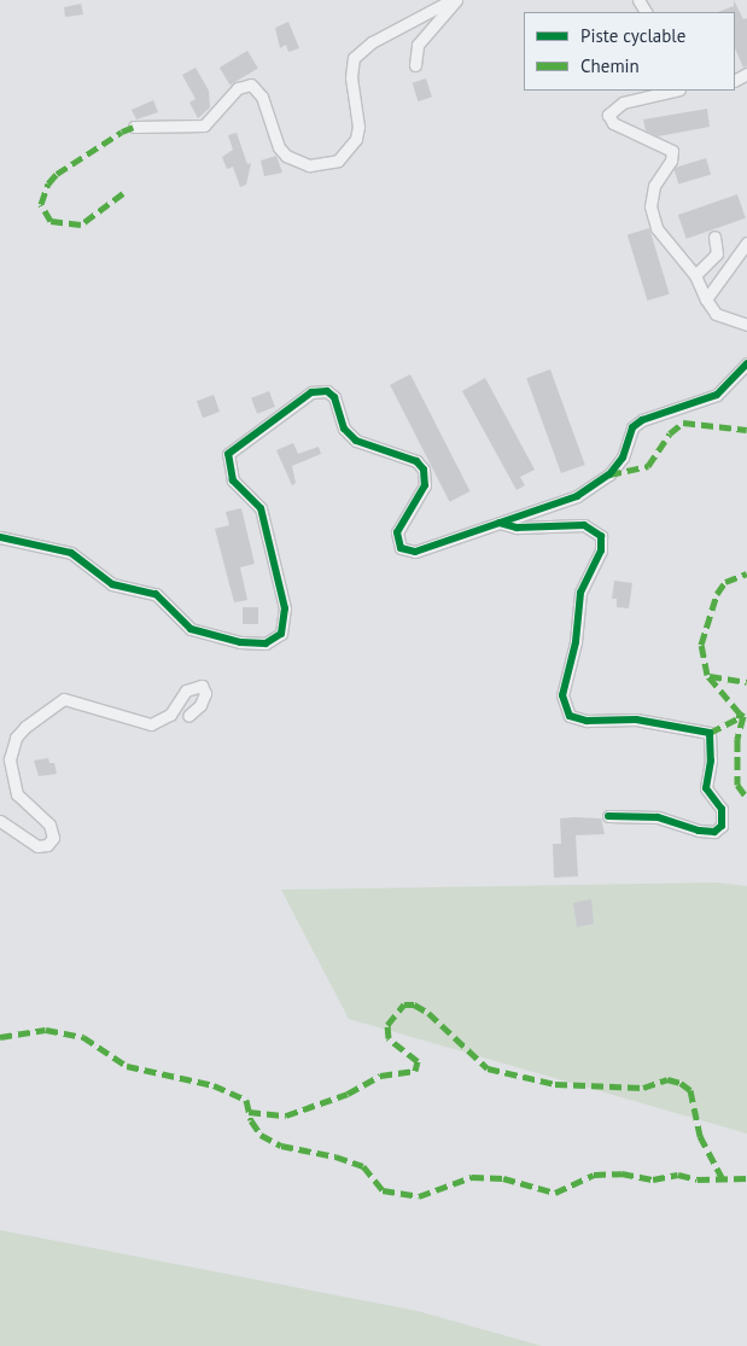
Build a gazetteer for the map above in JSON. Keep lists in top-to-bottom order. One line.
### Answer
{"legend":["Piste cyclable","Chemin"]}
